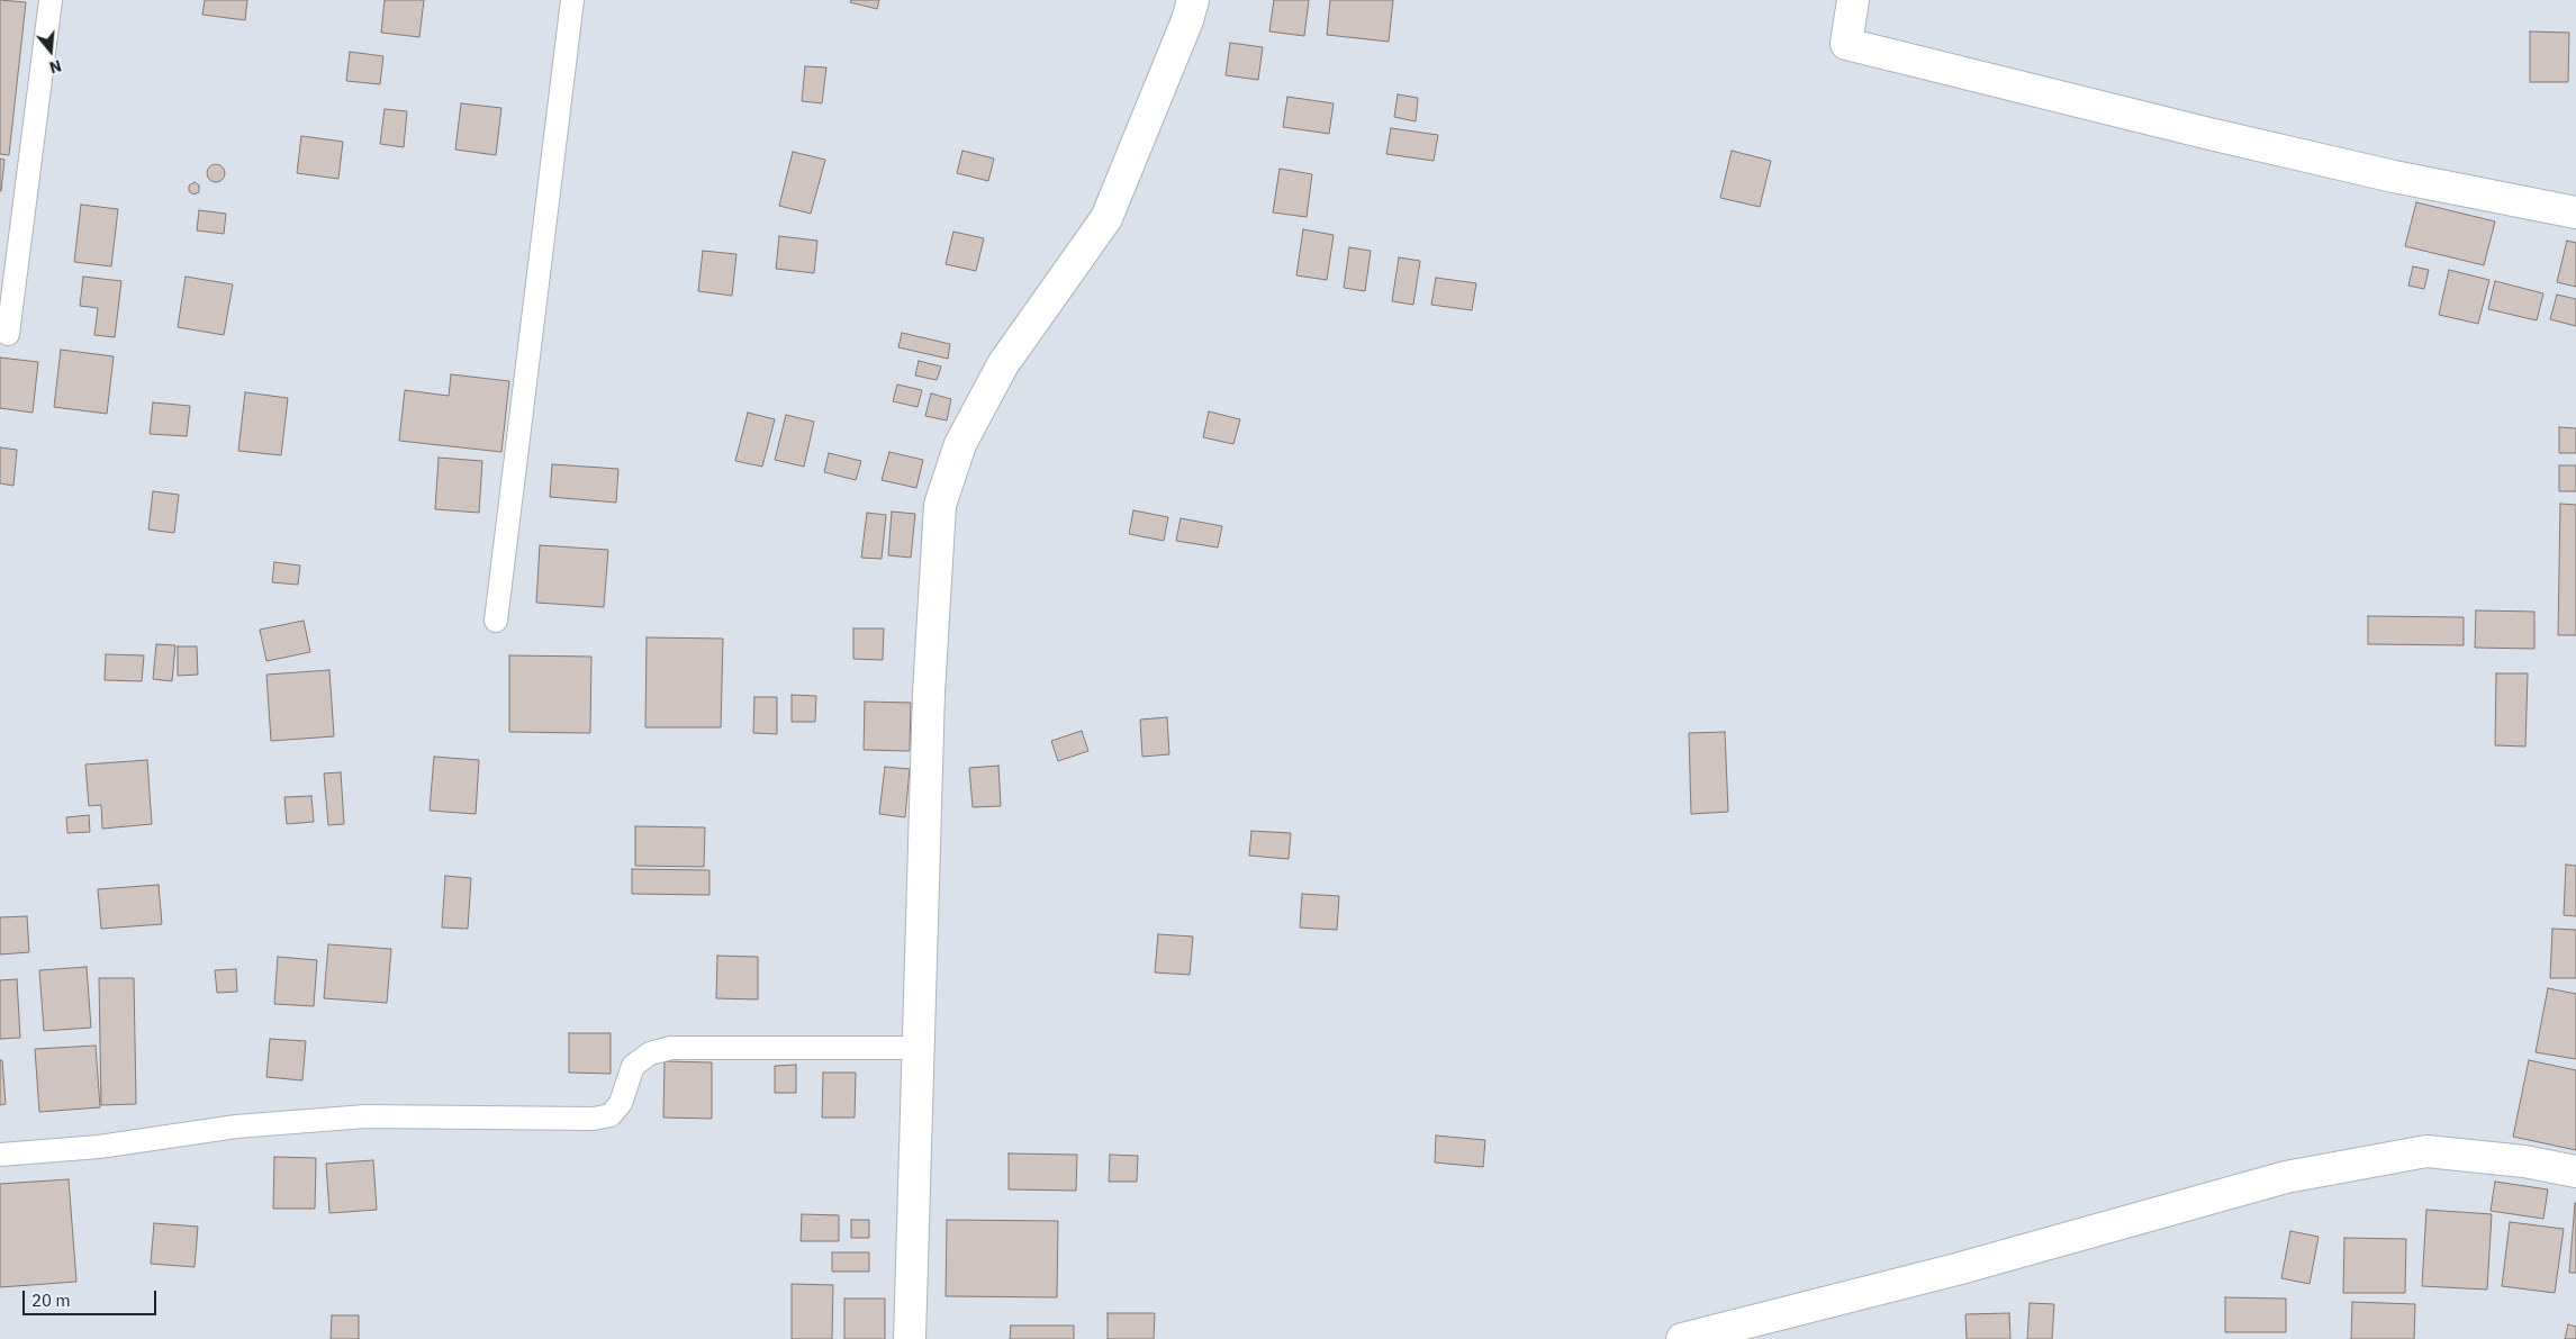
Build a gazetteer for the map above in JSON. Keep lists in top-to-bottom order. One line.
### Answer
{"scale_bar":"20 m","north":"bottom"}
